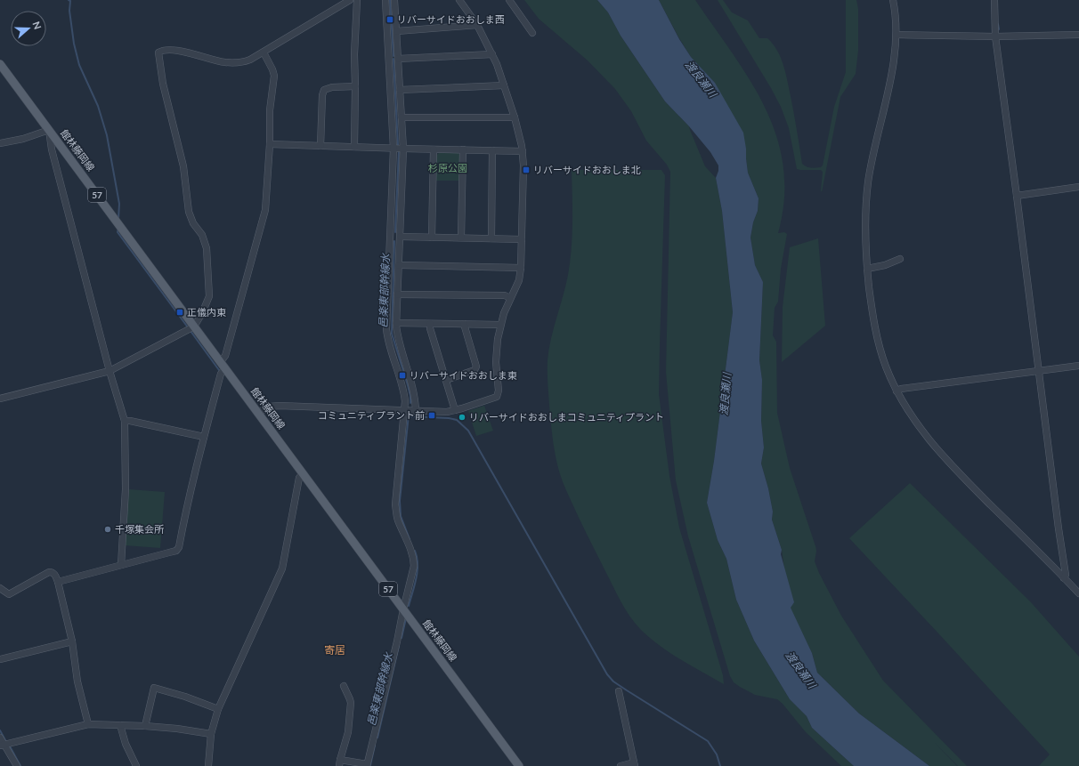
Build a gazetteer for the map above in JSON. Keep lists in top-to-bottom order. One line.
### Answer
{"streets":{"main road":["館林藤岡線","57"]},"districts":["寄居"],"water":["渡良瀬川","邑楽東部幹線水"],"parks":["杉原公園"],"places":{"transit":["リバーサイドおおしま西","リバーサイドおおしま北","正儀内東","リバーサイドおおしま東","コミュニティプラント前"],"other":["リバーサイドおおしまコミュニティプラント","千塚集会所"]},"north":"right"}
